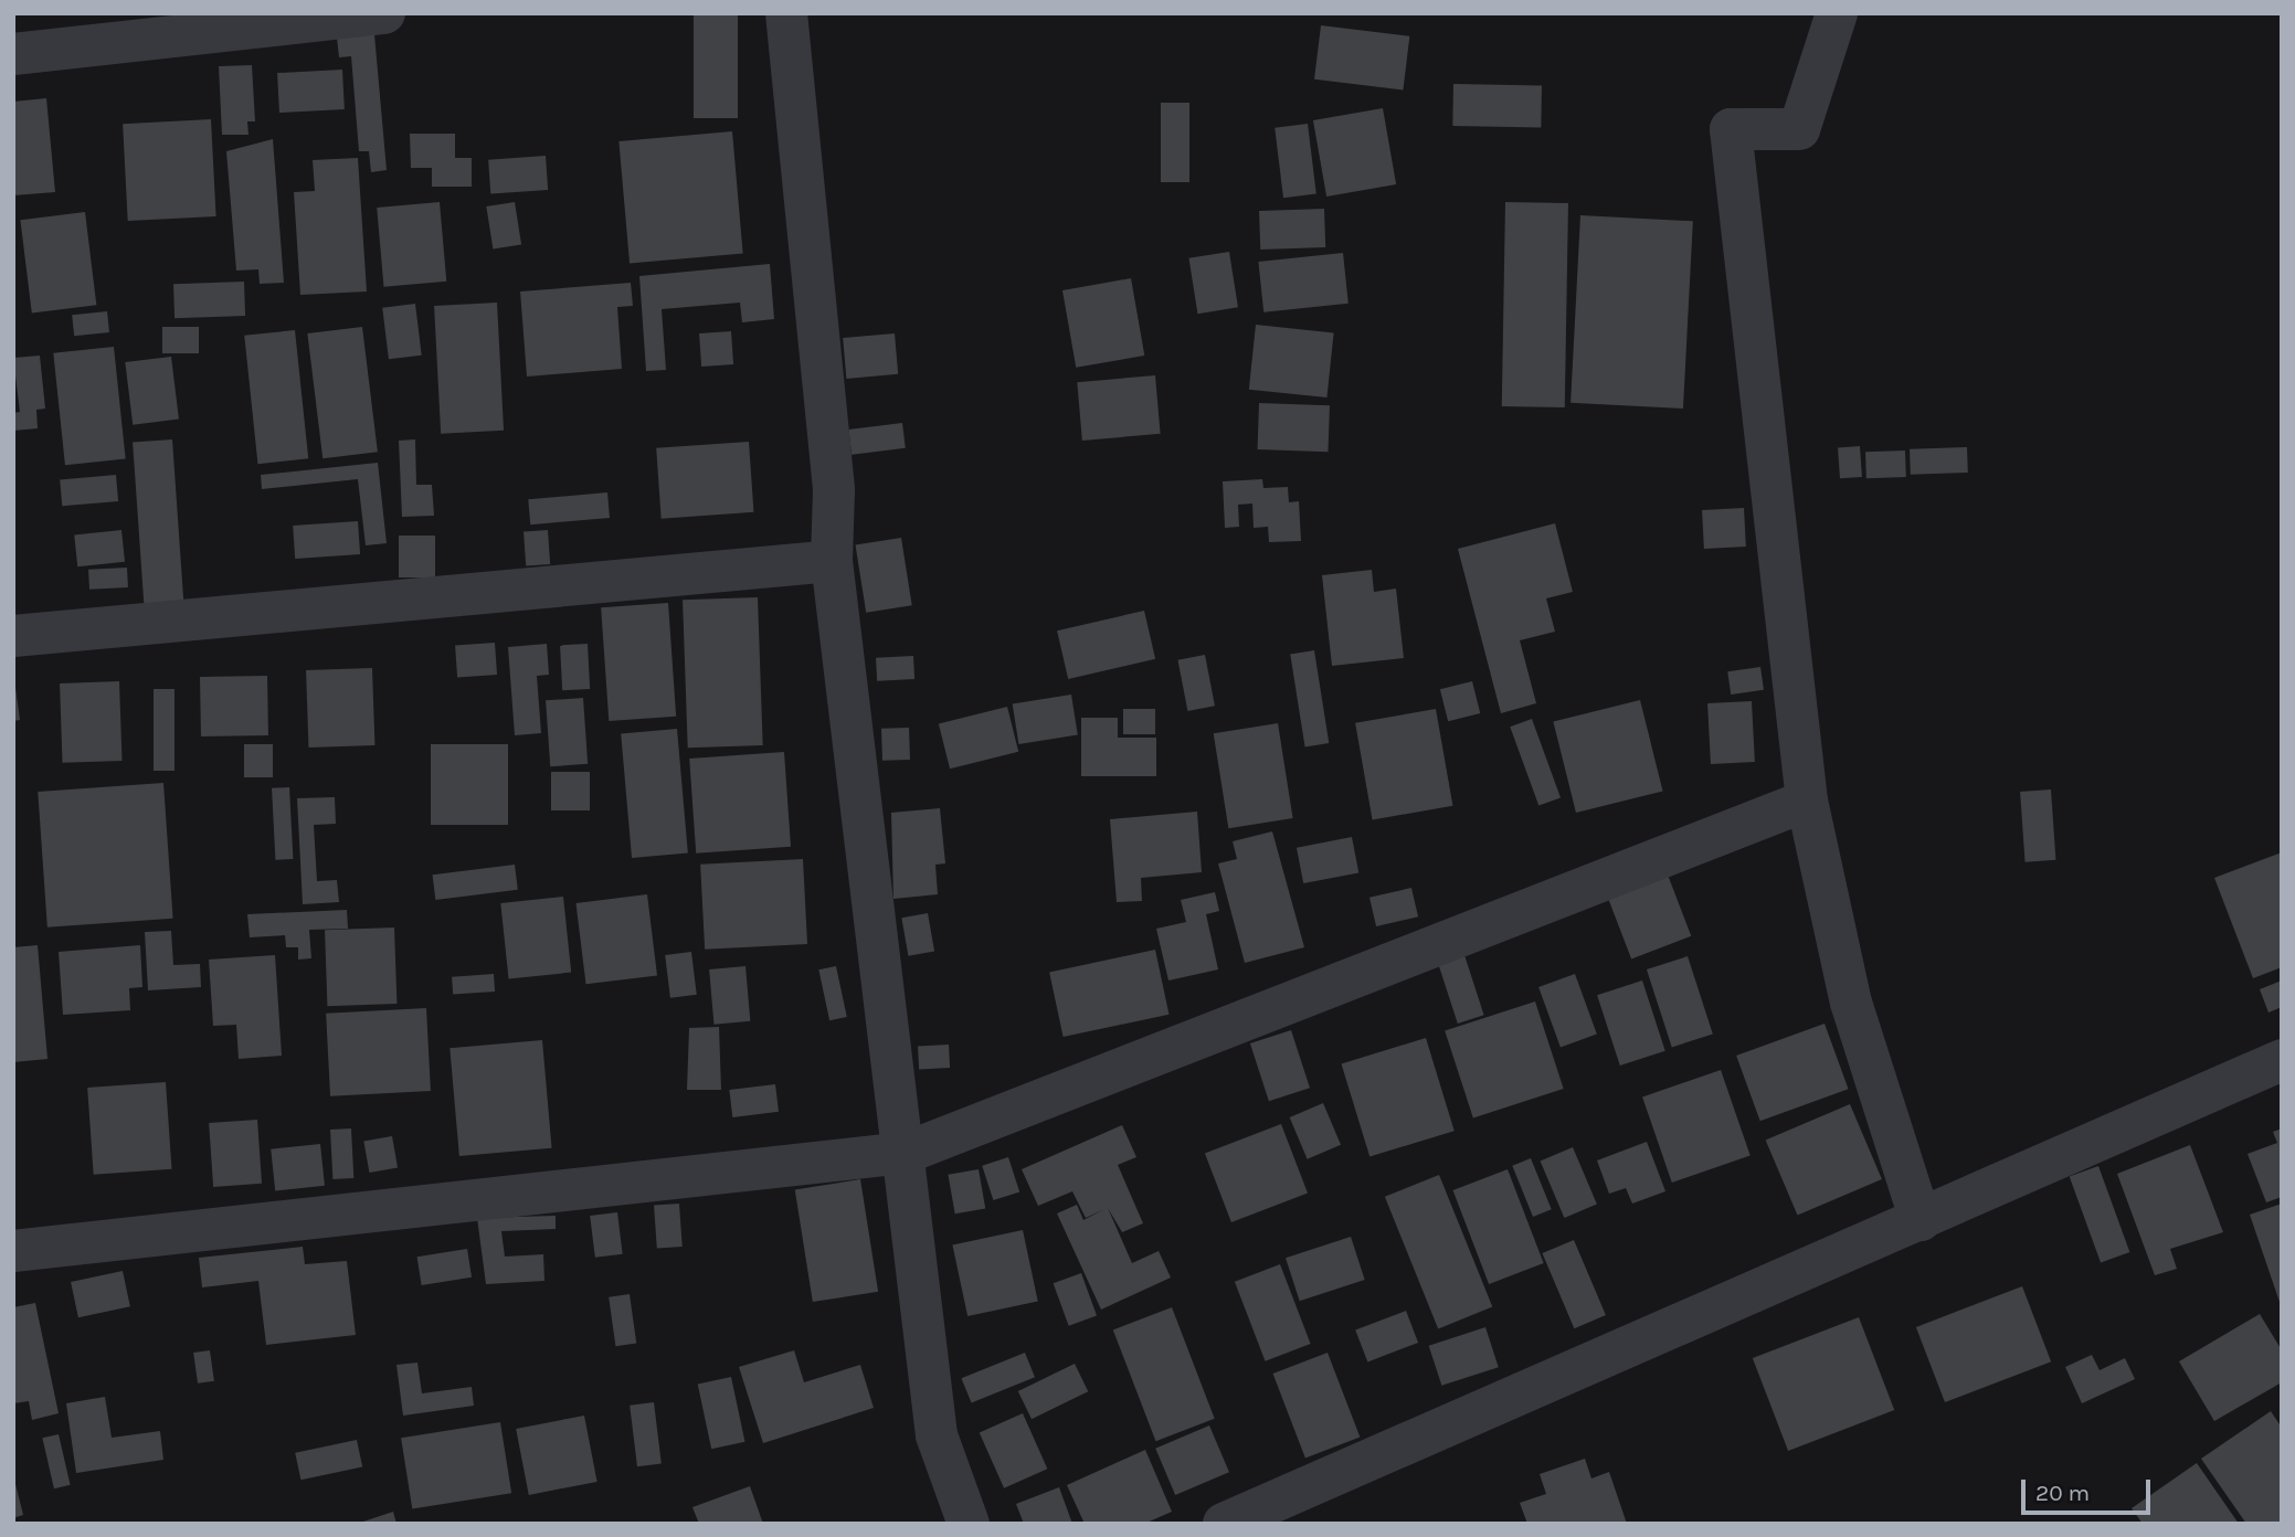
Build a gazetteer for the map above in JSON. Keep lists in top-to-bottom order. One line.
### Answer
{"scale_bar":"20 m"}
